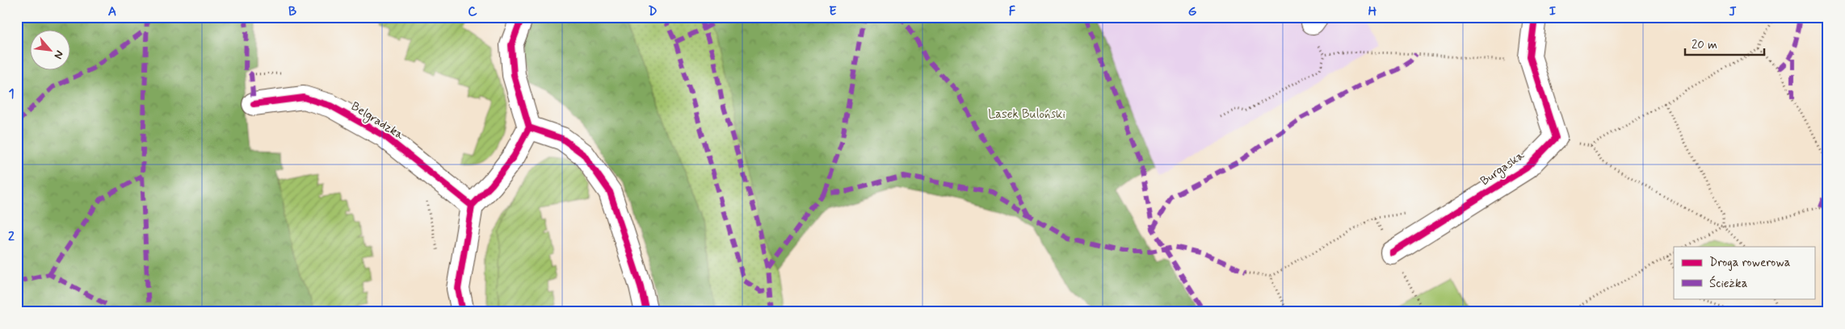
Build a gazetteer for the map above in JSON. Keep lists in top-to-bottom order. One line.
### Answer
{"streets":{"street":["Belgradzka","Burgaska"]},"parks":["Lasek Buloński"],"legend":["Droga rowerowa","Ścieżka"],"scale_bar":"20 m","north":"bottom right","grid":{"columns":["A","B","C","D","E","F","G","H","I","J"],"rows":["1","2"]}}
